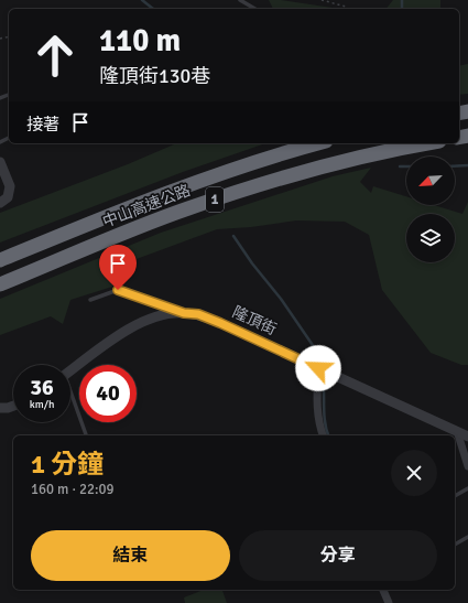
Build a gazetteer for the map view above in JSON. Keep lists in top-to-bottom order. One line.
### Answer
{"streets":{"highway":["1","中山高速公路"],"street":["隆頂街"]},"north":"bottom left","page":{"turn":["110 m","隆頂街130巷"],"then":"接著","speed":"36 km/h","limit":"40","heading":["1 分鐘","160 m · 22:09"],"buttons":["結束","分享"]}}
